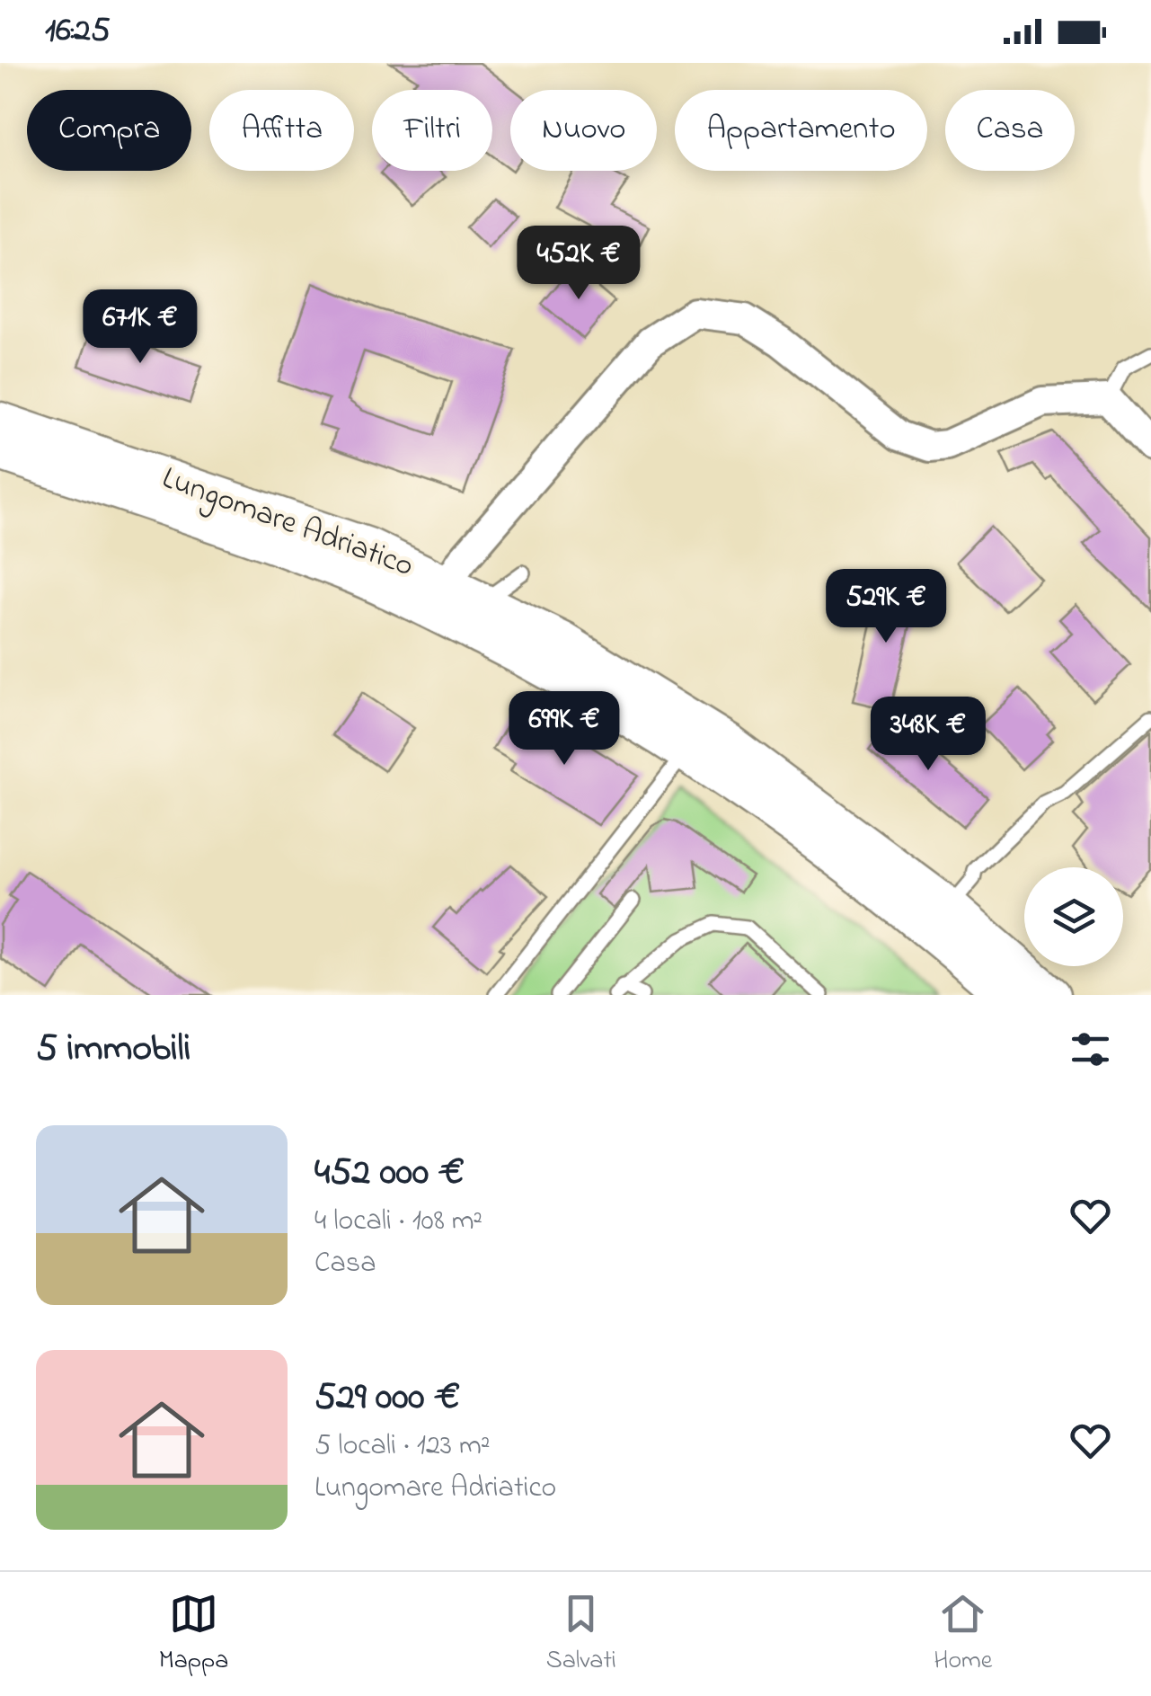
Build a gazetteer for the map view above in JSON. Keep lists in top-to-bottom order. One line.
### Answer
{"streets":{"street":["Lungomare Adriatico"]},"page":{"status":"16:25","chip":["Compra","Affitta","Filtri","Nuovo","Appartamento","Casa"],"price":["452K €","671K €","529K €","699K €","348K €"],"heading":"5 immobili","list":[{"name":"452 000 €","note":"4 locali · 108 m² · Casa"},{"name":"529 000 €","note":"5 locali · 123 m² · Lungomare Adriatico"}],"tabs":["Mappa","Salvati","Home"]}}
